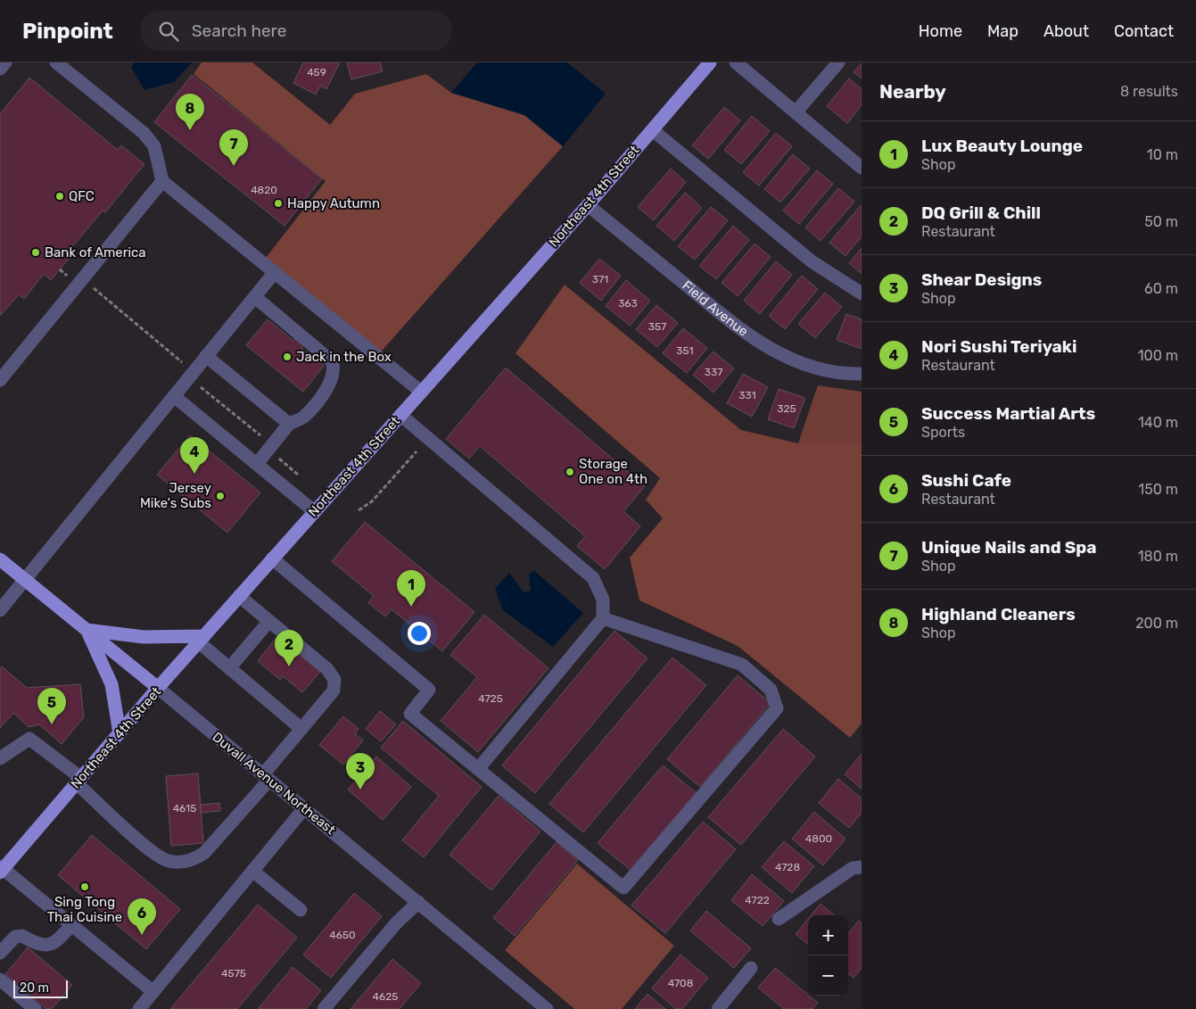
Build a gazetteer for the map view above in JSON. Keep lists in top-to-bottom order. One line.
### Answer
{"streets":{"main road":["Northeast 4th Street","Duvall Avenue Northeast"],"street":["Field Avenue"]},"crossings":[["Northeast 4th Street","Field Avenue"],["Northeast 4th Street","Duvall Avenue Northeast"]],"places":["QFC","Happy Autumn","Bank of America","Jack in the Box","Storage One on 4th","Jersey Mike's Subs","Sing Tong Thai Cuisine"],"house_numbers":["459","4820","371","363","357","351","337","331","325","4725","4615","4800","4728","4722","4650","4575","4708","4625"],"scale_bar":"20 m","page":{"header":"Pinpoint","search":"Search here","nav":["Home","Map","About","Contact"],"heading":["Nearby","8 results"],"pins":["8","7","4","1","2","5","3","6"],"list":[{"mark":"1","name":"Lux Beauty Lounge","note":"Shop","value":"10 m"},{"mark":"2","name":"DQ Grill & Chill","note":"Restaurant","value":"50 m"},{"mark":"3","name":"Shear Designs","note":"Shop","value":"60 m"},{"mark":"4","name":"Nori Sushi Teriyaki","note":"Restaurant","value":"100 m"},{"mark":"5","name":"Success Martial Arts","note":"Sports","value":"140 m"},{"mark":"6","name":"Sushi Cafe","note":"Restaurant","value":"150 m"},{"mark":"7","name":"Unique Nails and Spa","note":"Shop","value":"180 m"},{"mark":"8","name":"Highland Cleaners","note":"Shop","value":"200 m"}],"map_buttons":["+","−"],"scale":"20 m"}}
